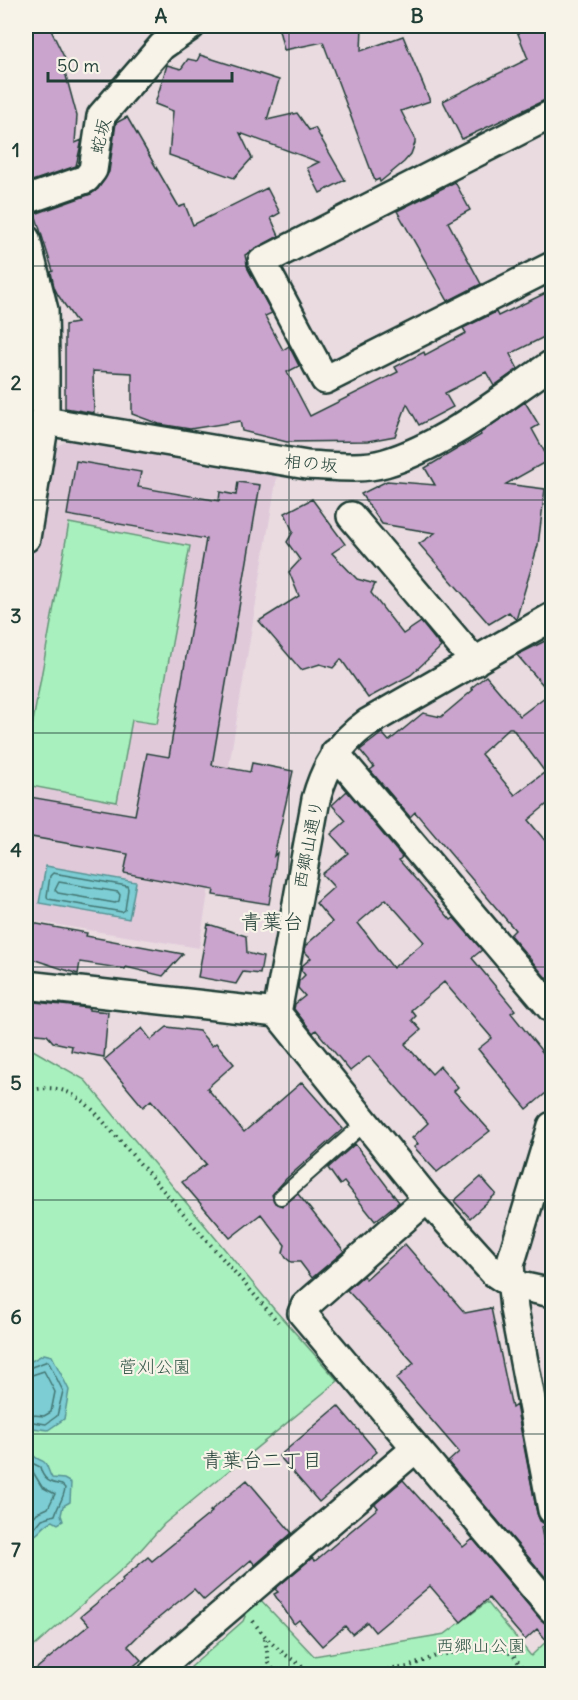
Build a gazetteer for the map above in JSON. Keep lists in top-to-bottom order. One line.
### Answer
{"streets":{"street":["蛇坂","相の坂","西郷山通り"]},"districts":["青葉台","青葉台二丁目"],"parks":["菅刈公園","西郷山公園"],"scale_bar":"50 m","grid":{"columns":["A","B"],"rows":["1","2","3","4","5","6","7"]}}
